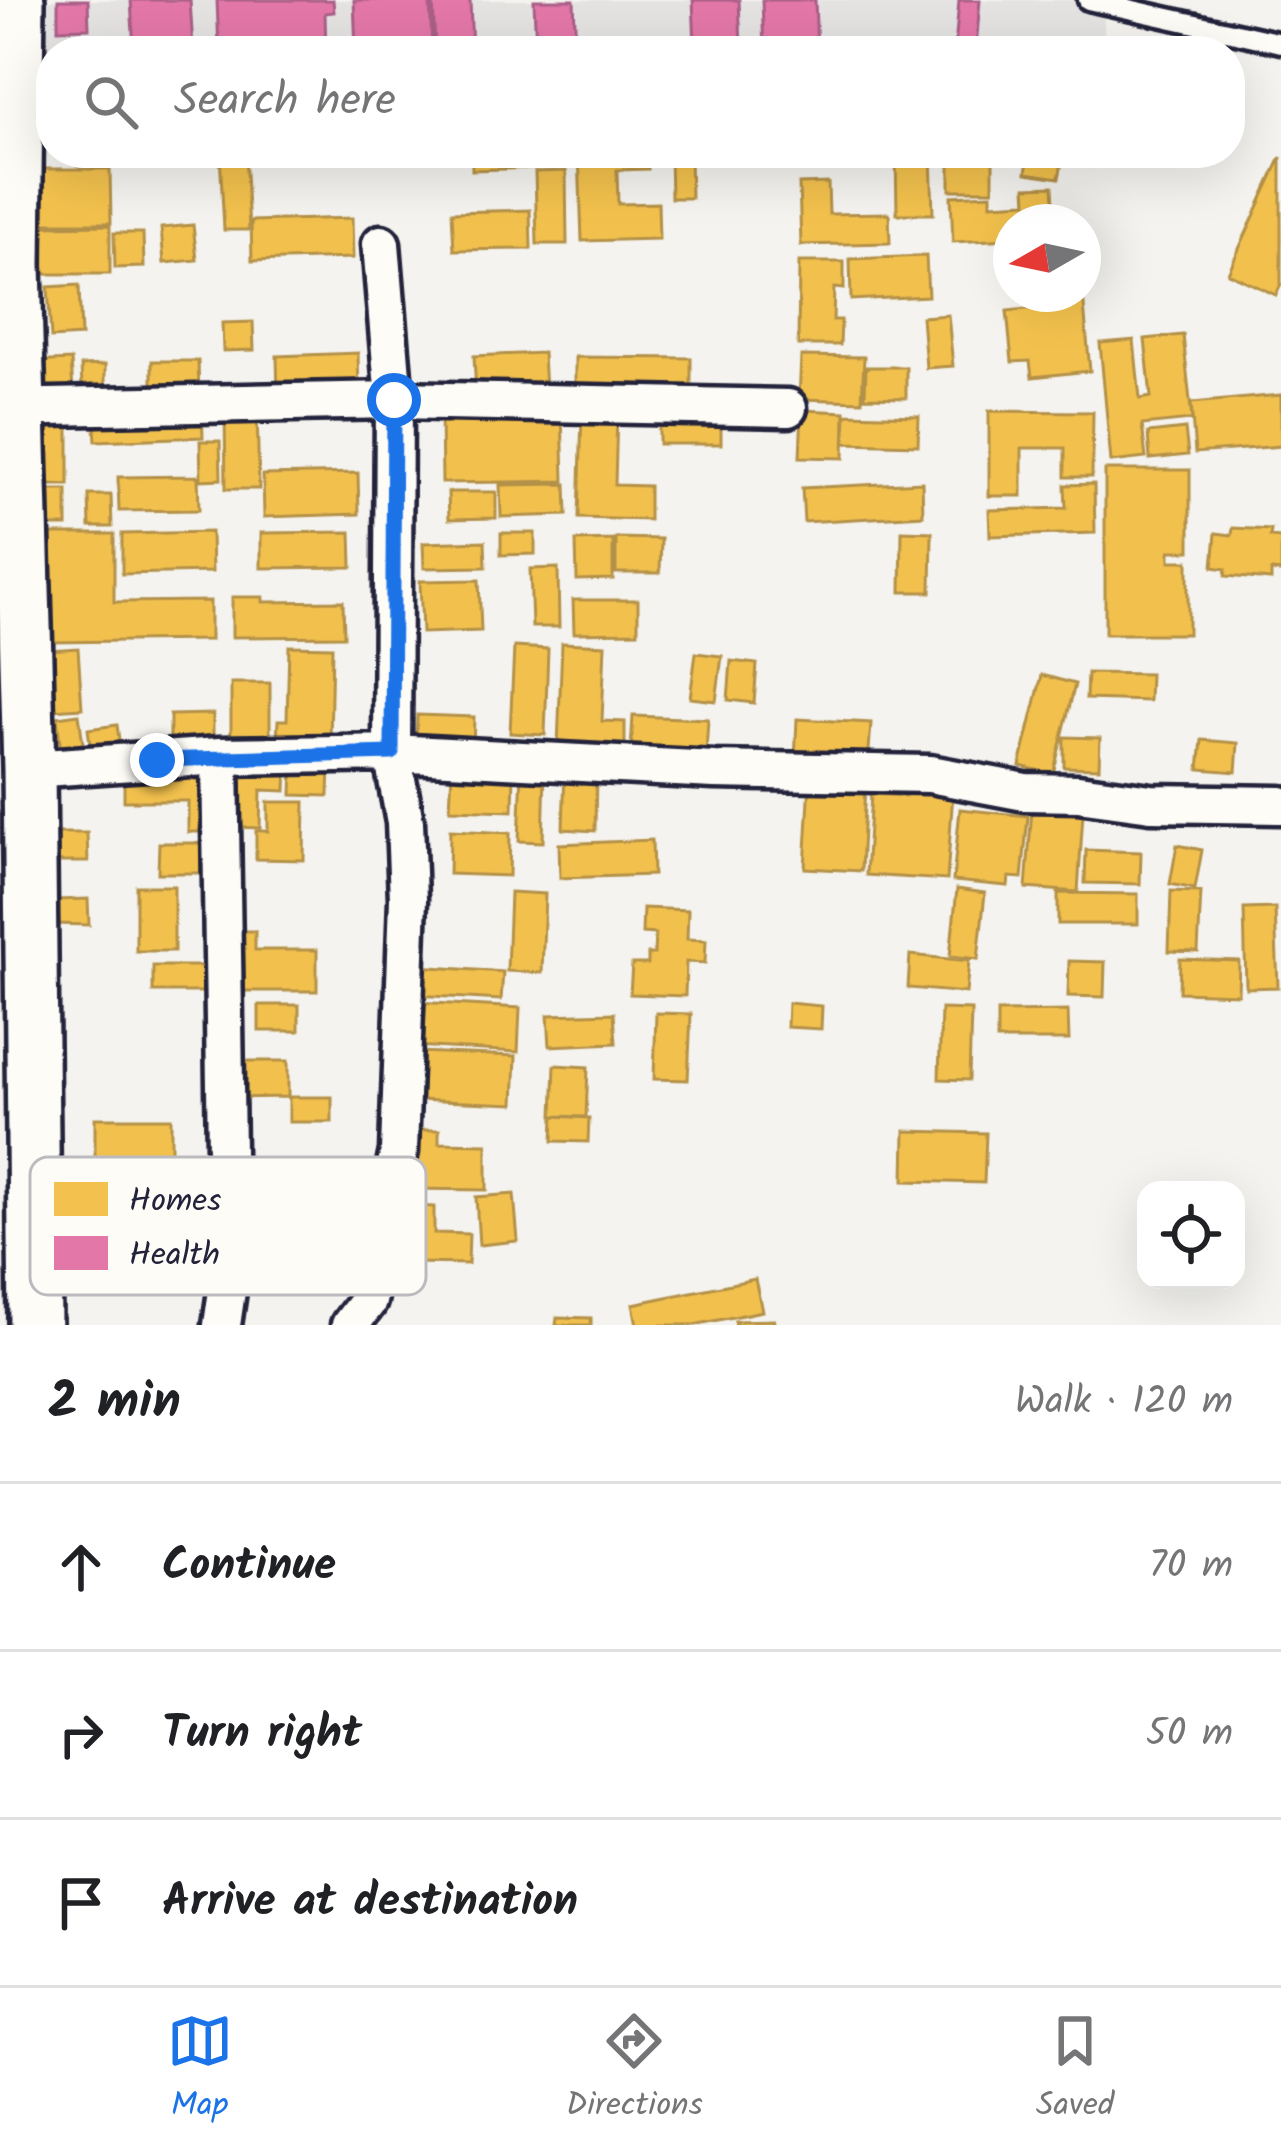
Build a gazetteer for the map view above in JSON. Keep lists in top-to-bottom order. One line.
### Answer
{"legend":["Homes","Health"],"north":"left","page":{"search":"Search here","heading":["2 min","Walk · 120 m"],"list":[["Continue","70 m"],["Turn right","50 m"],"Arrive at destination"],"nav":["Map","Directions","Saved"]}}
